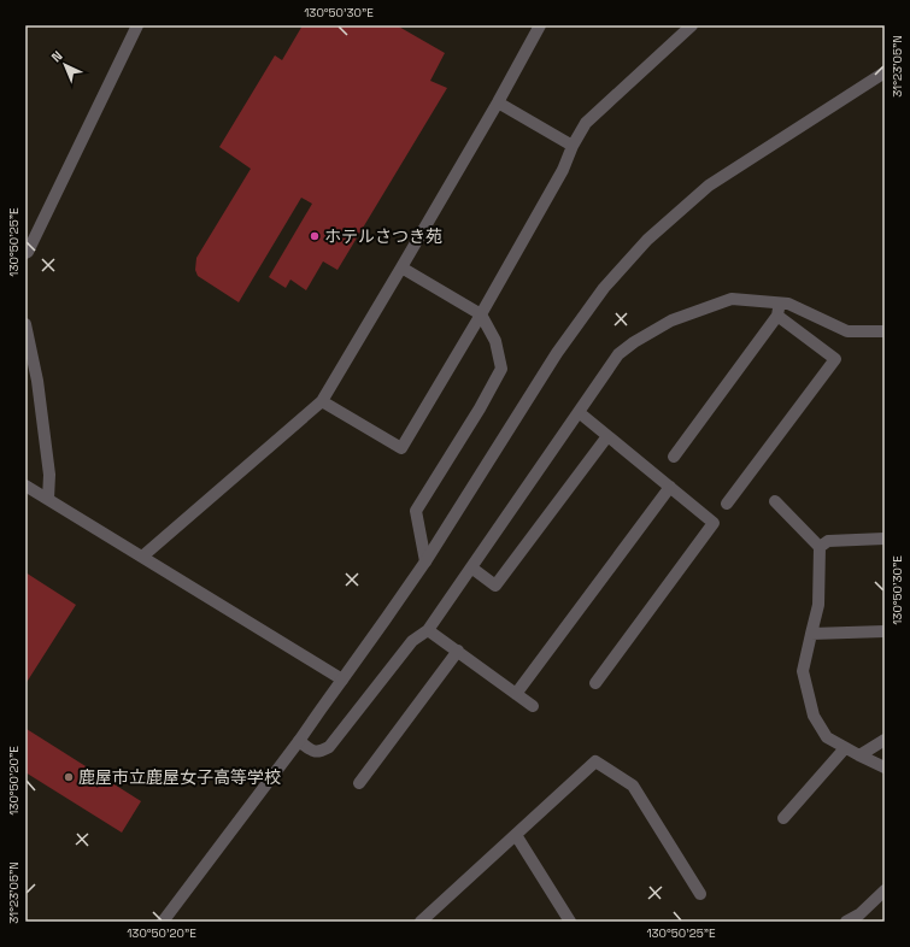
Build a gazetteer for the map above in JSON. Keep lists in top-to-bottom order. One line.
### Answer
{"places":["ホテルさつき苑","鹿屋市立鹿屋女子高等学校"],"north":"top left","coordinates":["130°50'30\"E","31°23'05\"N","130°50'25\"E","130°50'20\"E"]}
